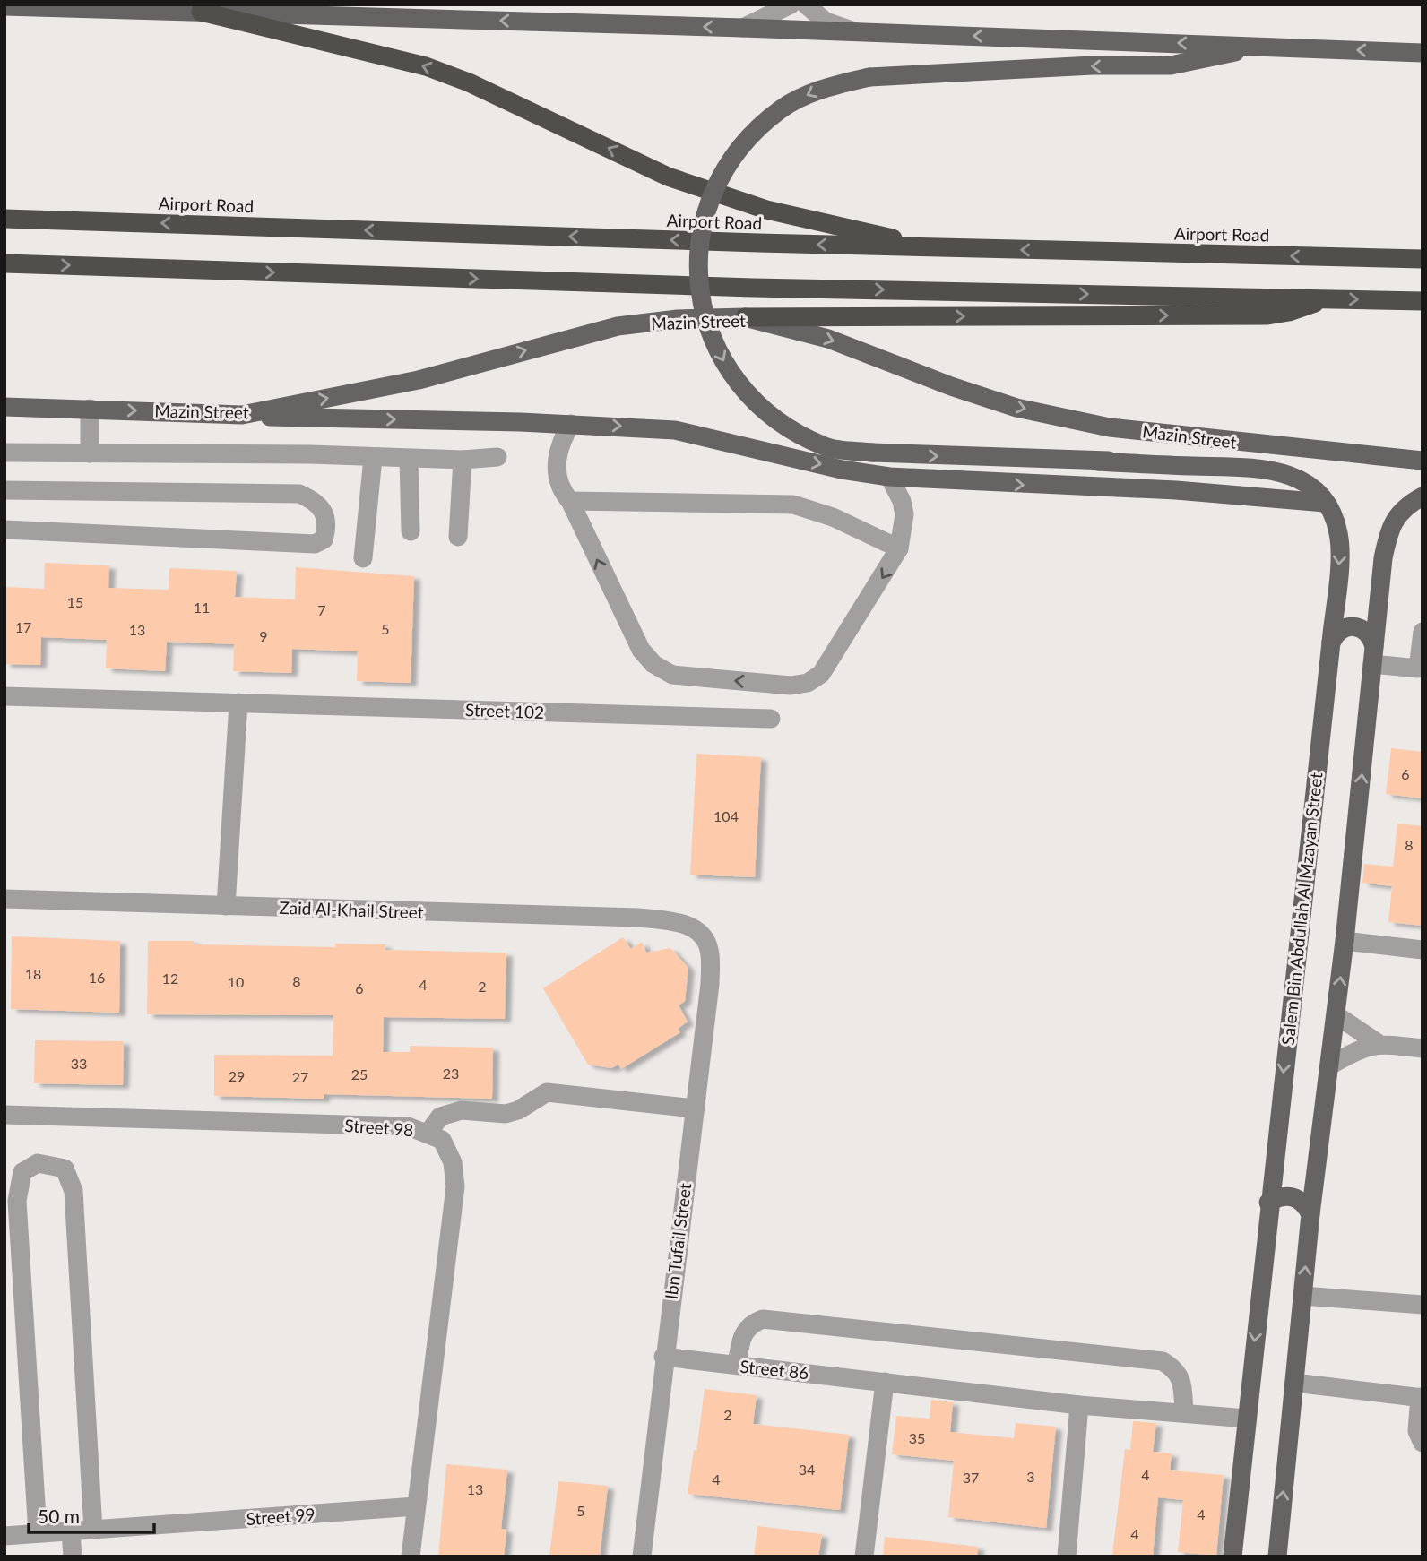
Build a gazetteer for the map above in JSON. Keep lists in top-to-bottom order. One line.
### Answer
{"streets":{"highway":["Airport Road"],"main road":["Mazin Street","Salem Bin Abdullah Al Mzayan Street"],"street":["Street 102","Zaid Al-Khail Street","Street 98","Ibn Tufail Street","Street 86","Street 99"]},"crossings":[["Salem Bin Abdullah Al Mzayan Street","Street 86"],["Zaid Al-Khail Street","Ibn Tufail Street"],["Street 98","Street 99"],["Ibn Tufail Street","Street 86"]],"house_numbers":["15","11","7","17","5","13","9","6","104","8","18","16","12","8","10","4","2","6","33","23","25","29","27","2","35","34","4","3","37","4","13","5","4","4"],"scale_bar":"50 m"}
